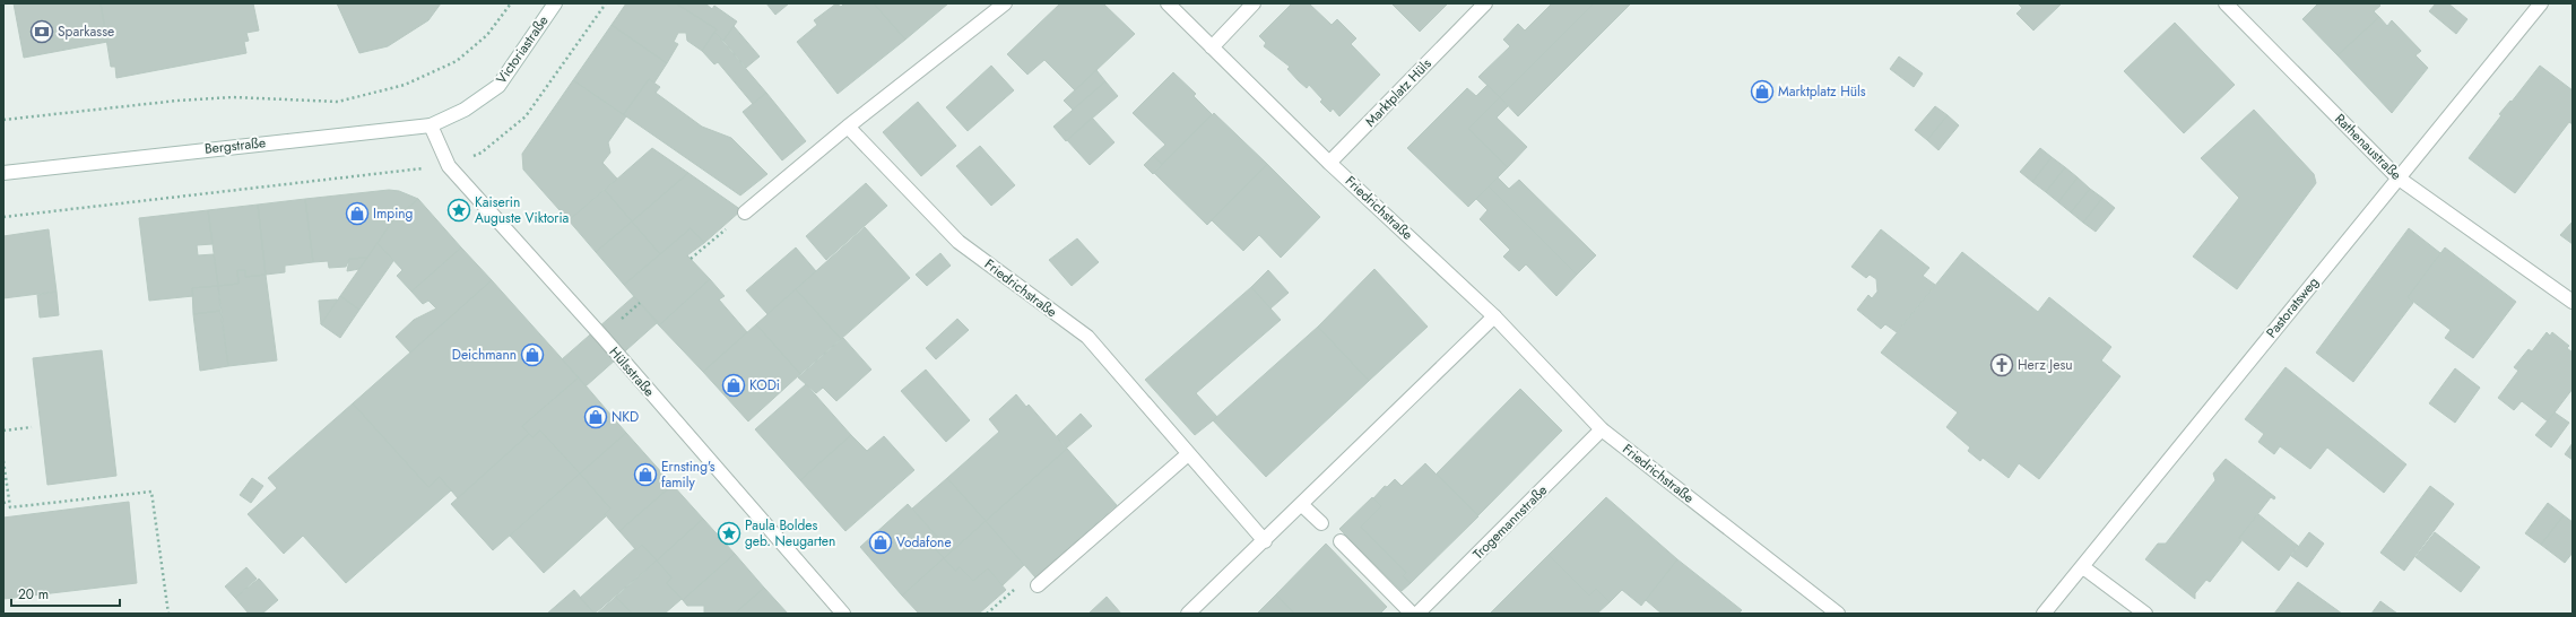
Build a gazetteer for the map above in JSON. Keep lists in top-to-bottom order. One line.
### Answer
{"streets":{"street":["Victoriastraße","Marktplatz Hüls","Bergstraße","Rathenaustraße","Friedrichstraße","Pastoratsweg","Hülsstraße","Trogemannstraße"]},"crossings":[["Victoriastraße","Bergstraße"],["Marktplatz Hüls","Friedrichstraße"],["Bergstraße","Hülsstraße"],["Rathenaustraße","Pastoratsweg"],["Friedrichstraße","Trogemannstraße"]],"places":{"bank":["Sparkasse"],"shop":["Marktplatz Hüls","Imping","Deichmann","KODi","NKD","Ernsting's family","Vodafone"],"place":["Kaiserin Auguste Viktoria","Paula Boldes geb. Neugarten"],"church":["Herz Jesu"]},"scale_bar":"20 m"}
